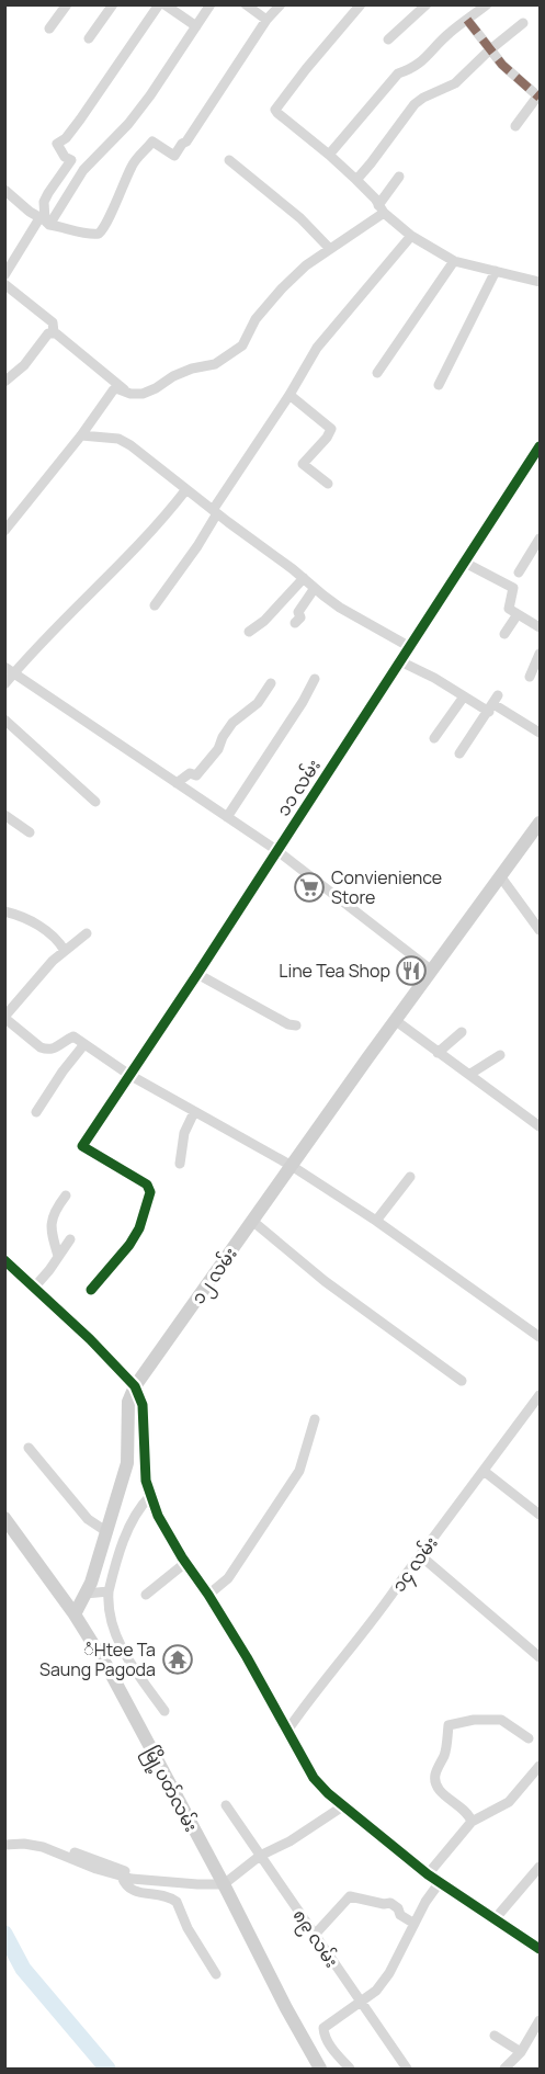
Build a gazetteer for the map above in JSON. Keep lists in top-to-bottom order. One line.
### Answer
{"streets":{"main road":["၁၂ လမ်း","မြို့ပတ်လမ်း"],"street":["၁၁ လမ်း","၁၄ လမ်း","၈၉ လမ်း"]},"crossings":[["၁၂ လမ်း","မြို့ပတ်လမ်း"]],"places":{"supermarket":["Convienience Store"],"restaurant":["Line Tea Shop"],"temple":["ံHtee Ta Saung Pagoda"]}}
